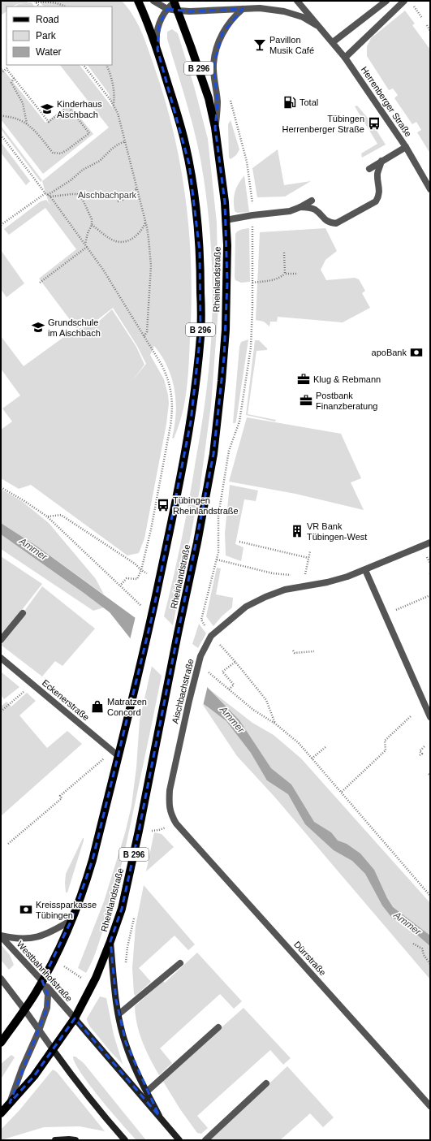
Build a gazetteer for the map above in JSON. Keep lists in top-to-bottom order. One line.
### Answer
{"streets":{"main road":["B 296","Rheinlandstraße"],"street":["Herrenberger Straße","Aischbachstraße","Eckenerstraße","Dürrstraße","Westbahnhofstraße"]},"crossings":[["B 296","Herrenberger Straße"],["B 296","Rheinlandstraße"],["Herrenberger Straße","Rheinlandstraße"],["Rheinlandstraße","Eckenerstraße"],["Rheinlandstraße","Westbahnhofstraße"],["Aischbachstraße","Dürrstraße"]],"water":["Ammer"],"parks":["Aischbachpark"],"places":{"bar":["Pavillon Musik Café"],"fuel station":["Total"],"school or university":["Kinderhaus Aischbach","Grundschule im Aischbach"],"bus stop":["Tübingen Herrenberger Straße","Tübingen Rheinlandstraße"],"bank":["apoBank","Kreissparkasse Tübingen"],"office":["Klug & Rebmann","Postbank Finanzberatung"],"building":["VR Bank Tübingen-West"],"shop":["Matratzen Concord"]},"legend":["Road","Park","Water"]}
